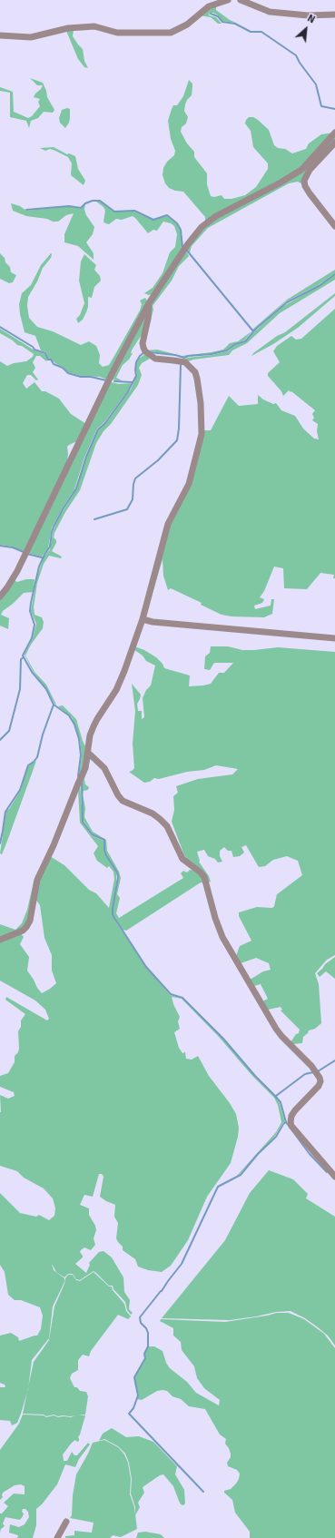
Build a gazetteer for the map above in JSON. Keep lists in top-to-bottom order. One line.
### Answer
{"north":"top right"}
